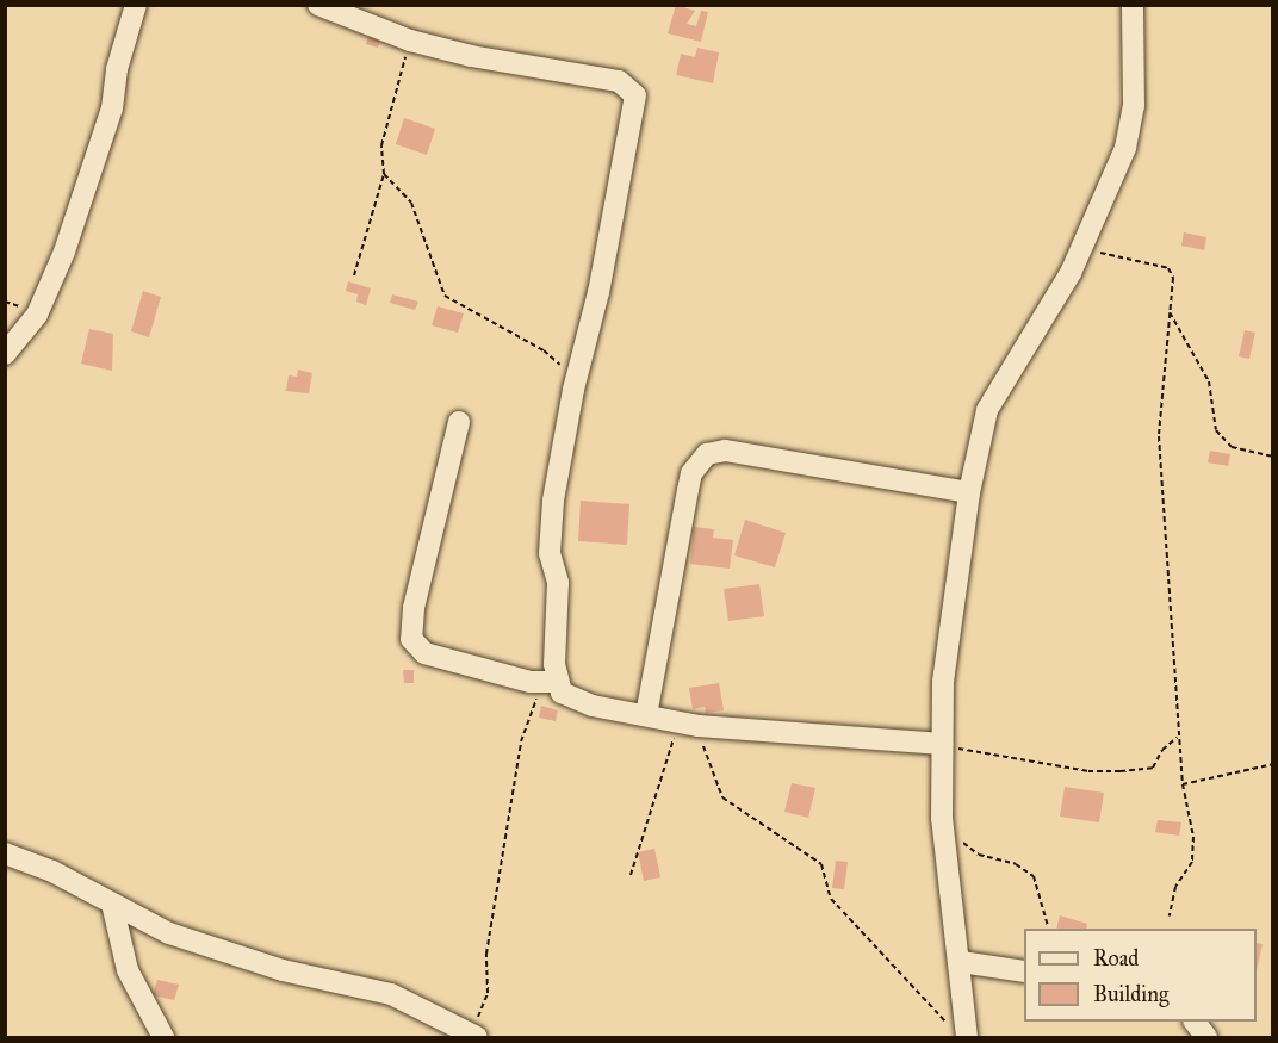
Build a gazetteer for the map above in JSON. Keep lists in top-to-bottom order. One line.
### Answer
{"legend":["Road","Building"]}
